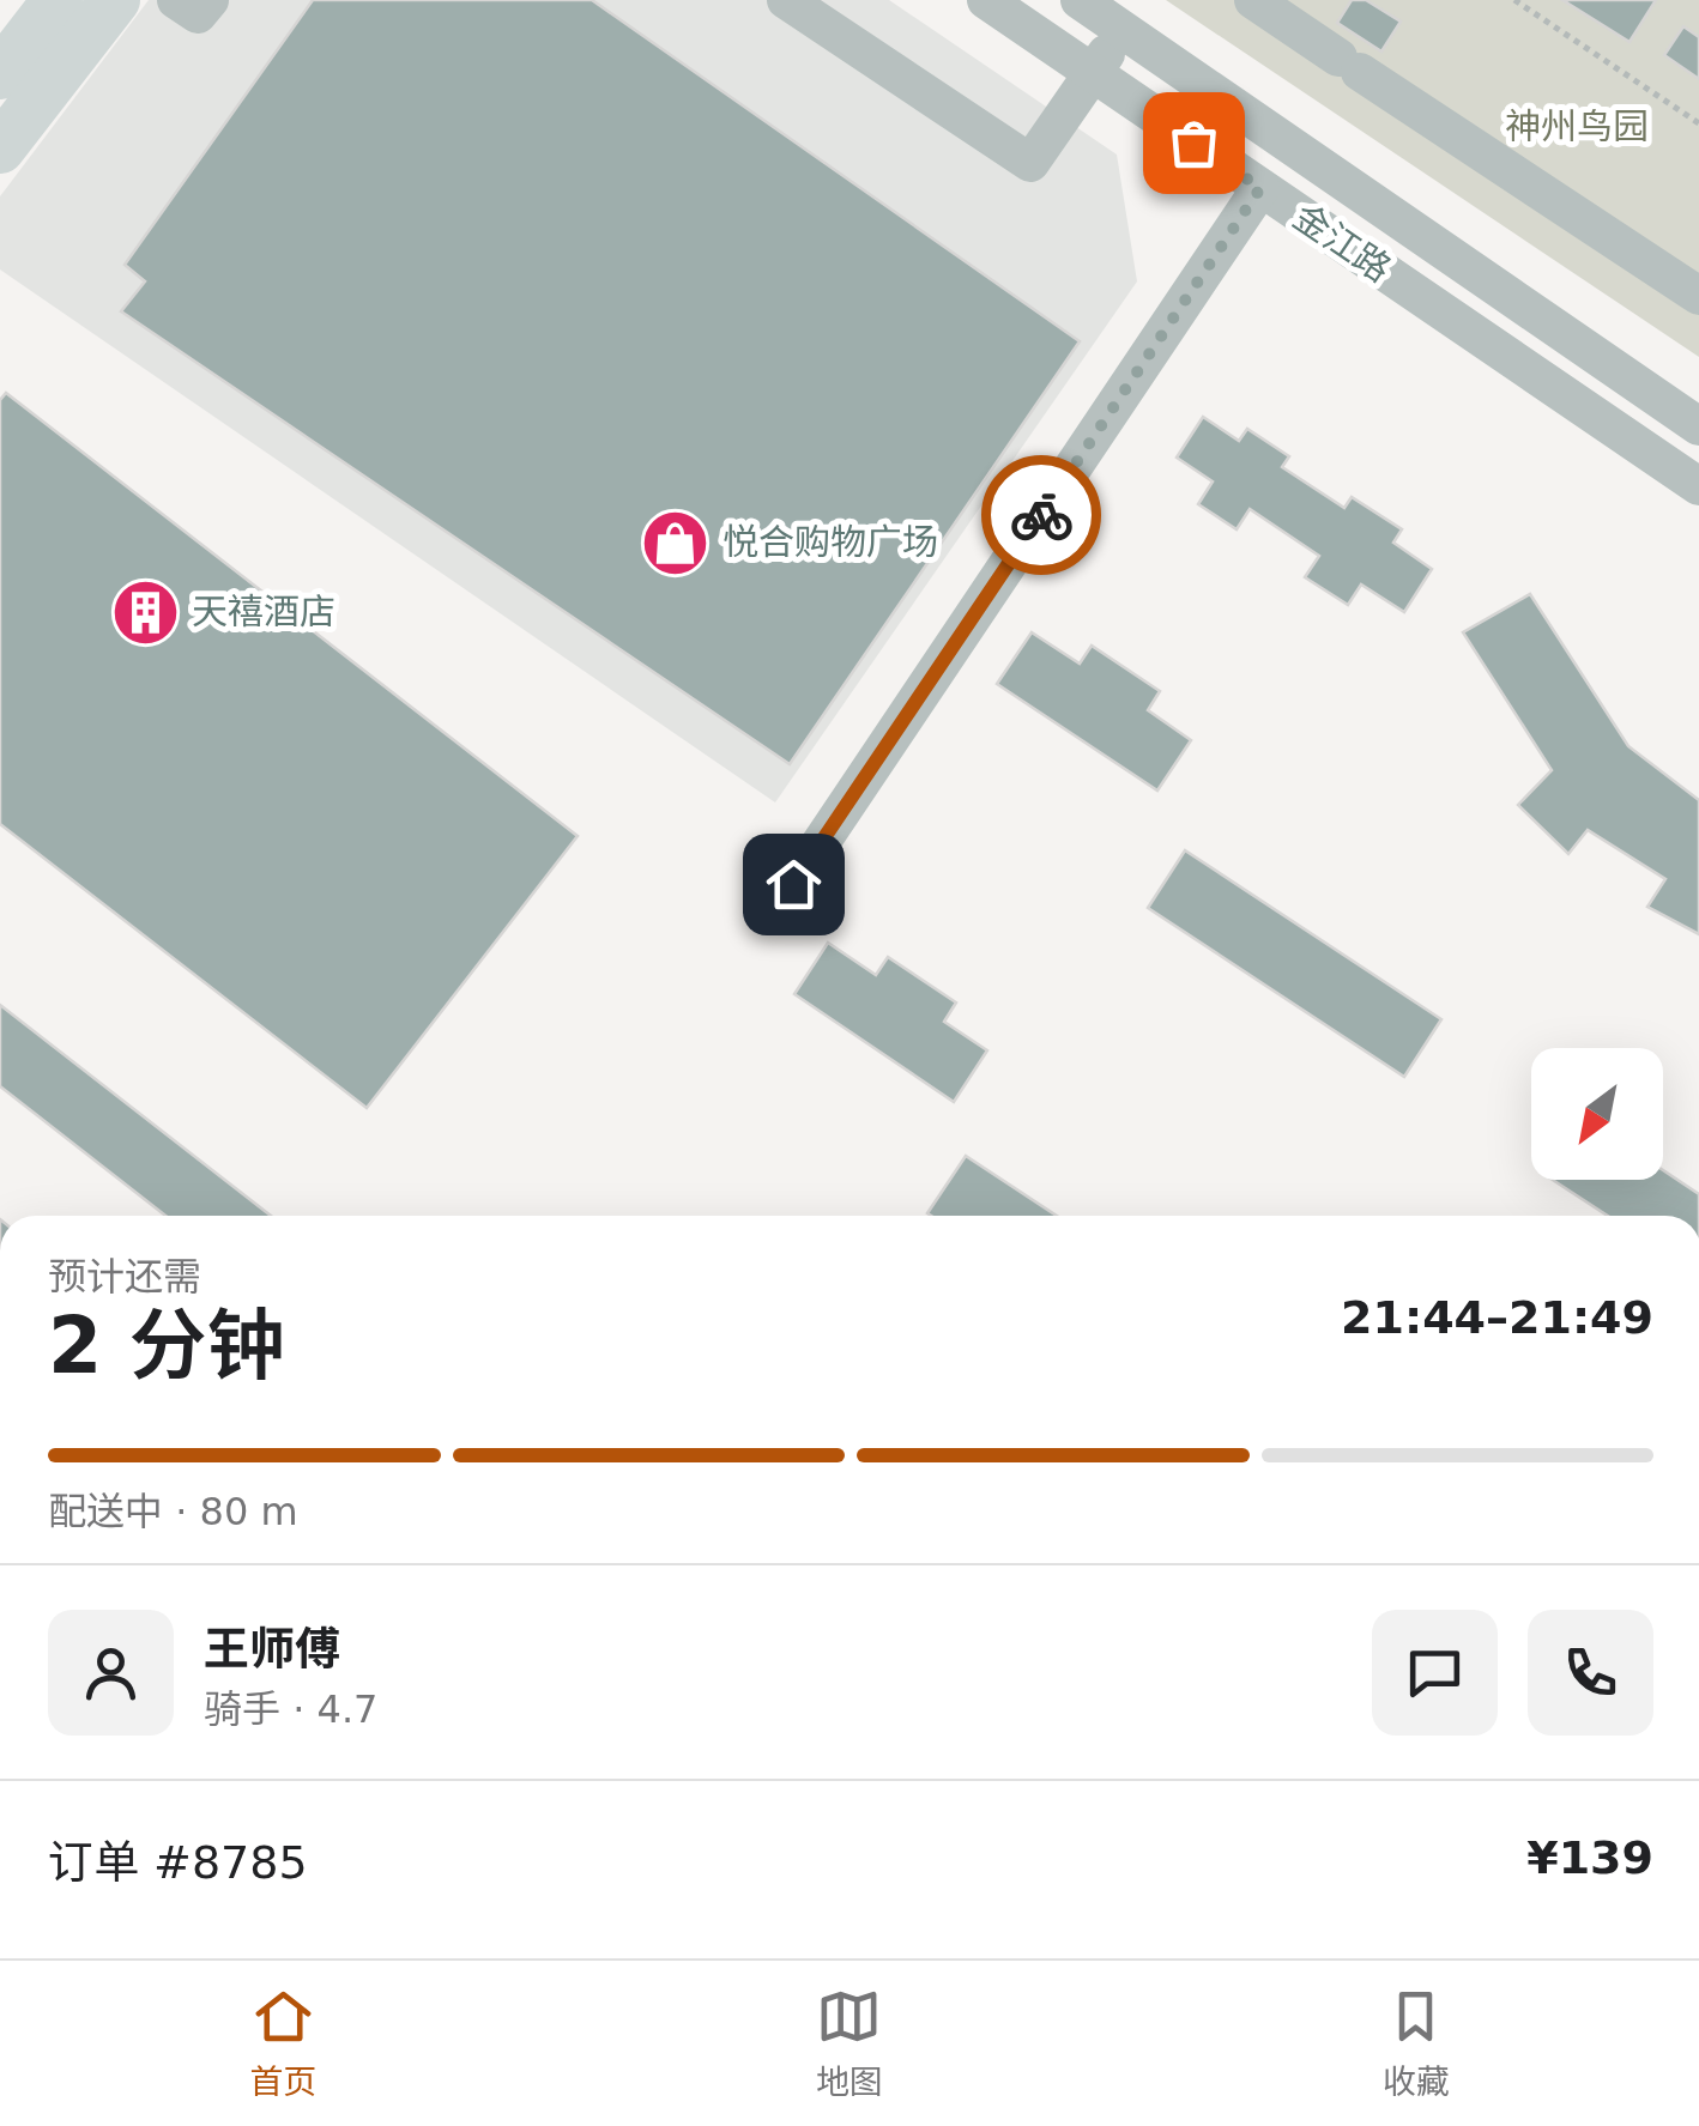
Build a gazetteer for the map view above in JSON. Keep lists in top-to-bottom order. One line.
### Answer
{"streets":{"street":["金江路"]},"parks":["神州鸟园"],"places":{"shop":["悦合购物广场"],"building":["天禧酒店"]},"north":"bottom left","page":{"heading":["2 分钟","预计还需","21:44–21:49"],"panel":["王师傅","骑手 · 4.7","订单 #8785","¥139"],"bar":"配送中 · 80 m","tabs":["首页","地图","收藏"]}}
